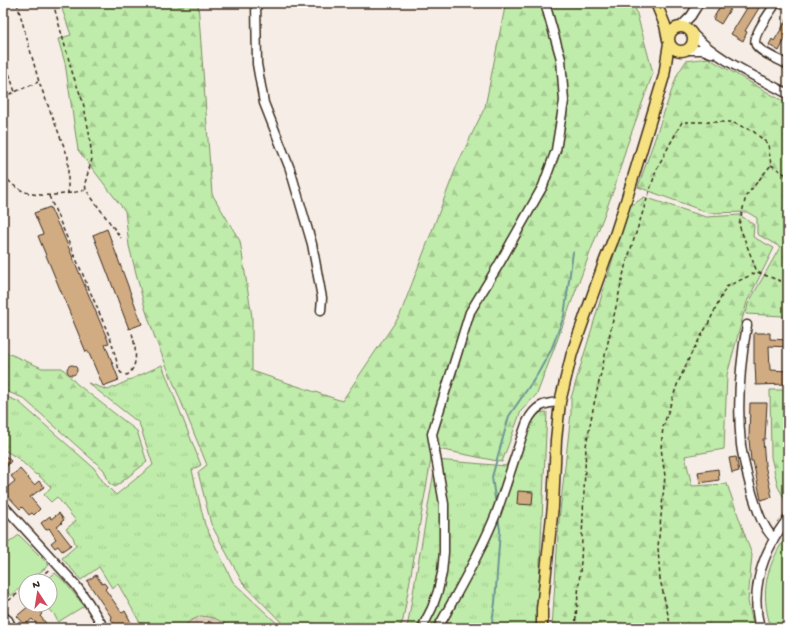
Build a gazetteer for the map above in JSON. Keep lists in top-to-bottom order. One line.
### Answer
{"north":"top"}
